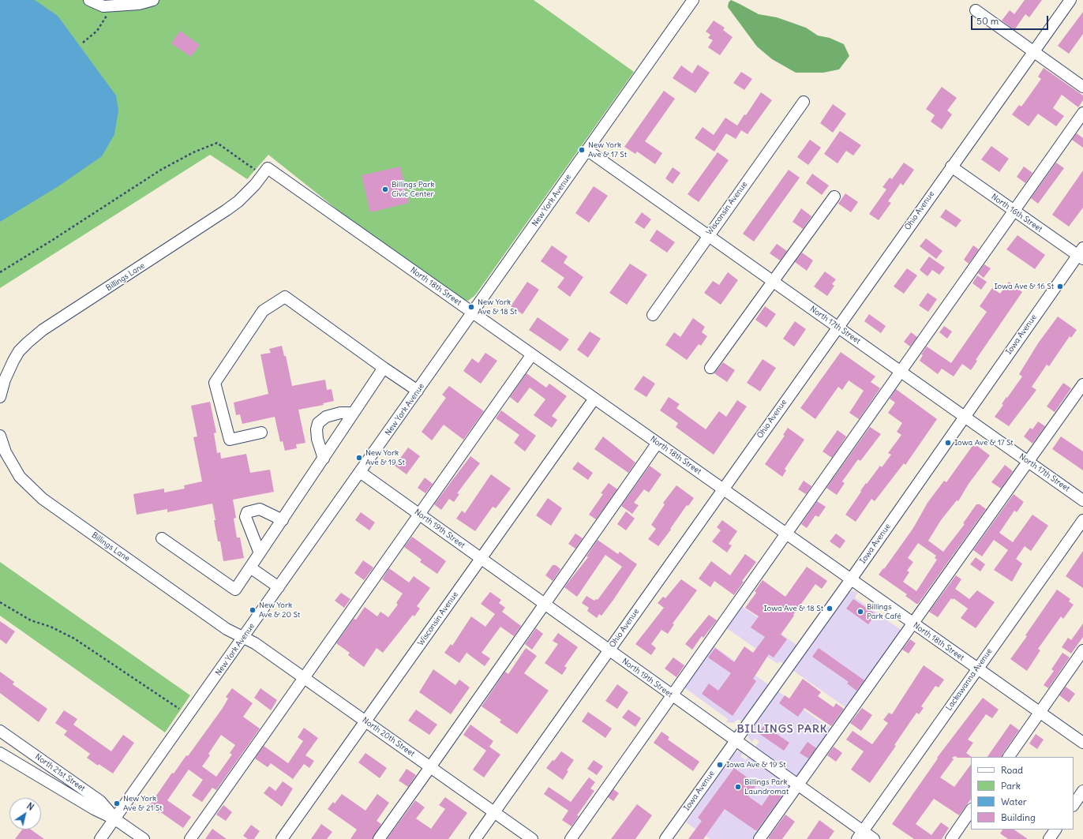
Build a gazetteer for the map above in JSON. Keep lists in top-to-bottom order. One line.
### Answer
{"streets":{"street":["New York Avenue","Wisconsin Avenue","Ohio Avenue","North 16th Street","Billings Lane","North 18th Street","North 17th Street","Iowa Avenue","North 19th Street","Lackawanna Avenue","North 20th Street","North 21st Street"]},"crossings":[["New York Avenue","Billings Lane"],["New York Avenue","North 18th Street"],["New York Avenue","North 17th Street"],["New York Avenue","North 19th Street"],["New York Avenue","North 20th Street"],["New York Avenue","North 21st Street"],["Wisconsin Avenue","North 18th Street"],["Wisconsin Avenue","North 17th Street"],["Wisconsin Avenue","North 19th Street"],["Wisconsin Avenue","North 20th Street"],["Ohio Avenue","North 16th Street"],["Ohio Avenue","North 18th Street"],["Ohio Avenue","North 17th Street"],["Ohio Avenue","North 19th Street"],["Ohio Avenue","North 20th Street"],["North 16th Street","Iowa Avenue"],["Billings Lane","North 18th Street"],["Billings Lane","North 20th Street"],["North 18th Street","Iowa Avenue"],["North 18th Street","Lackawanna Avenue"],["North 17th Street","Iowa Avenue"],["Iowa Avenue","North 19th Street"],["North 19th Street","Lackawanna Avenue"]],"districts":["BILLINGS PARK"],"places":["New York Ave & 17 St","Billings Park Civic Center","Iowa Ave & 16 St","New York Ave & 18 St","Iowa Ave & 17 St","New York Ave & 19 St","Iowa Ave & 18 St","New York Ave & 20 St","Billings Park Café","Iowa Ave & 19 St","Billings Park Laundromat","New York Ave & 21 St"],"legend":["Road","Park","Water","Building"],"scale_bar":"50 m","north":"top right"}
